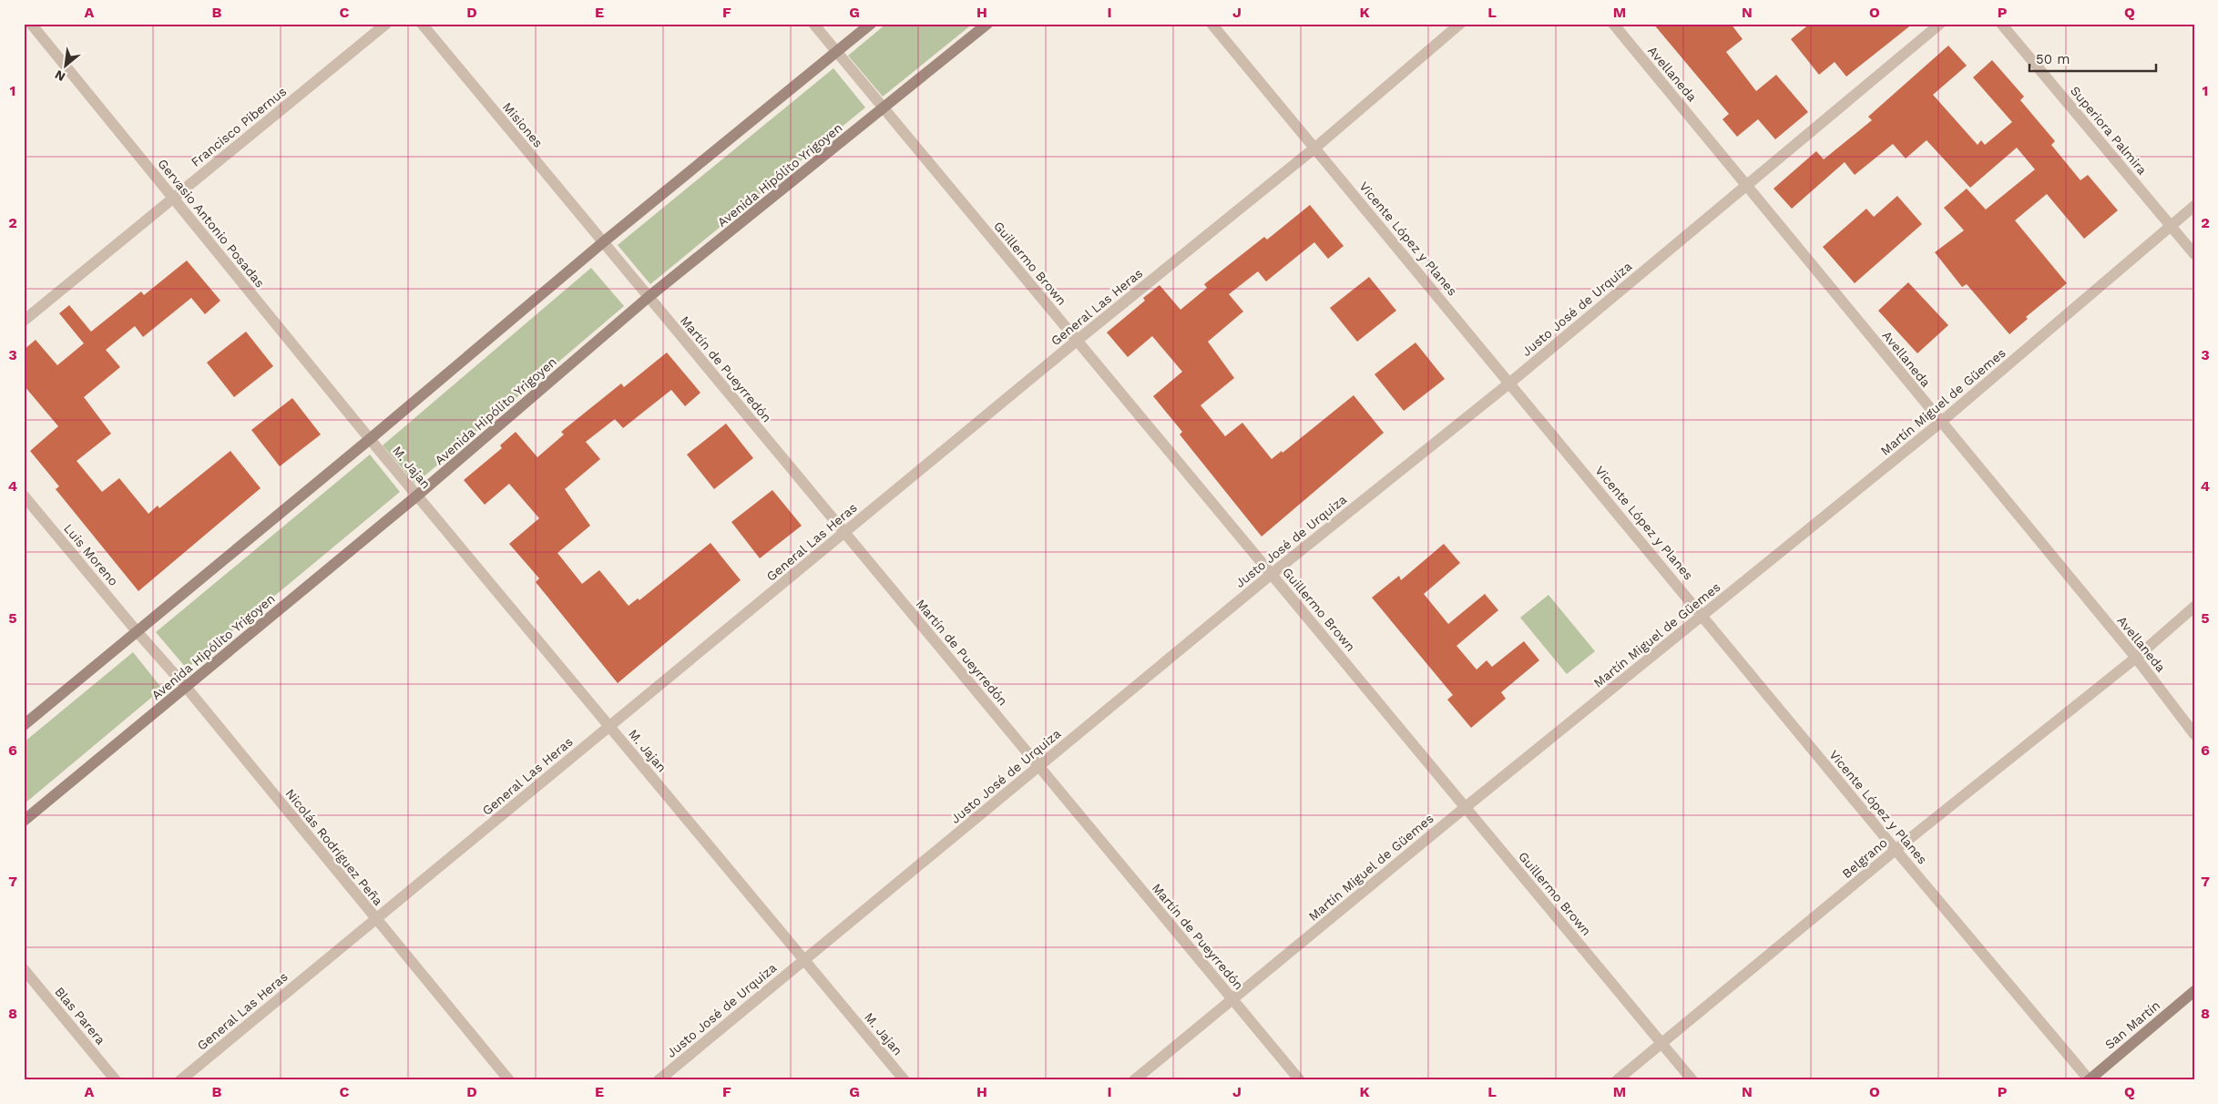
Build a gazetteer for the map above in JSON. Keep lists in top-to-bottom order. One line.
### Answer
{"streets":{"main road":["Avenida Hipólito Yrigoyen","San Martín"],"street":["Avellaneda","Misiones","Francisco Pibernus","Superiora Palmira","Gervasio Antonio Posadas","Vicente López y Planes","Guillermo Brown","General Las Heras","Justo José de Urquiza","Martín de Pueyrredón","Martín Miguel de Güemes","M. Jajan","Luis Moreno","Nicolás Rodríguez Peña","Belgrano","Blas Parera"]},"crossings":[["Avellaneda","Justo José de Urquiza"],["Avellaneda","Martín Miguel de Güemes"],["Avellaneda","Belgrano"],["Misiones","Martín de Pueyrredón"],["Francisco Pibernus","Gervasio Antonio Posadas"],["Superiora Palmira","Martín Miguel de Güemes"],["Avenida Hipólito Yrigoyen","Guillermo Brown"],["Avenida Hipólito Yrigoyen","Martín de Pueyrredón"],["Avenida Hipólito Yrigoyen","M. Jajan"],["Avenida Hipólito Yrigoyen","Nicolás Rodríguez Peña"],["Gervasio Antonio Posadas","M. Jajan"],["Vicente López y Planes","General Las Heras"],["Vicente López y Planes","Justo José de Urquiza"],["Vicente López y Planes","Martín Miguel de Güemes"],["Vicente López y Planes","Belgrano"],["Vicente López y Planes","San Martín"],["Guillermo Brown","General Las Heras"],["Guillermo Brown","Justo José de Urquiza"],["Guillermo Brown","Martín Miguel de Güemes"],["Guillermo Brown","Belgrano"],["General Las Heras","Martín de Pueyrredón"],["General Las Heras","M. Jajan"],["General Las Heras","Nicolás Rodríguez Peña"],["Justo José de Urquiza","Martín de Pueyrredón"],["Justo José de Urquiza","M. Jajan"],["Martín de Pueyrredón","Martín Miguel de Güemes"],["Luis Moreno","Nicolás Rodríguez Peña"]],"scale_bar":"50 m","north":"bottom left","grid":{"columns":["A","B","C","D","E","F","G","H","I","J","K","L","M","N","O","P","Q"],"rows":["1","2","3","4","5","6","7","8"]}}
